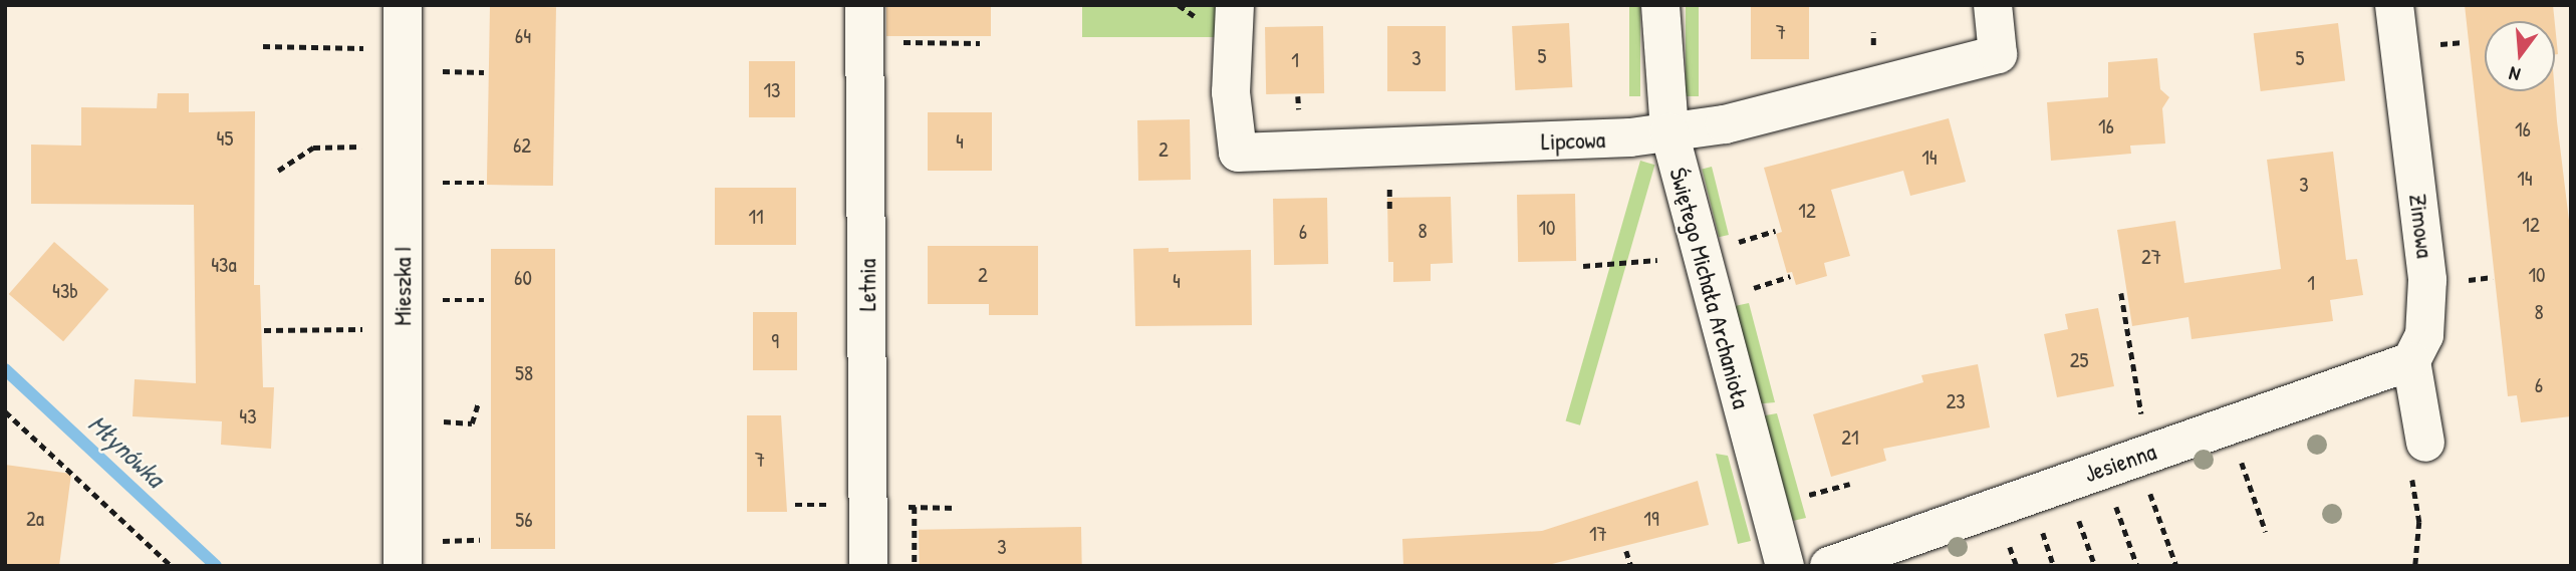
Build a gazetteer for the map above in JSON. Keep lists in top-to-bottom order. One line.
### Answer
{"streets":{"street":["Lipcowa","Zimowa","Letnia","Mieszka I","Świętego Michała Archanioła","Jesienna"]},"crossings":[["Lipcowa","Świętego Michała Archanioła"],["Zimowa","Jesienna"]],"water":["Młynówka"],"house_numbers":["7","64","5","3","5","1","13","16","16","45","4","62","2","14","14","3","12","11","12","10","8","6","27","43a","2","10","60","4","1","43b","8","9","25","58","6","23","43","21","7","2a","19","56","17","3"],"north":"bottom"}
